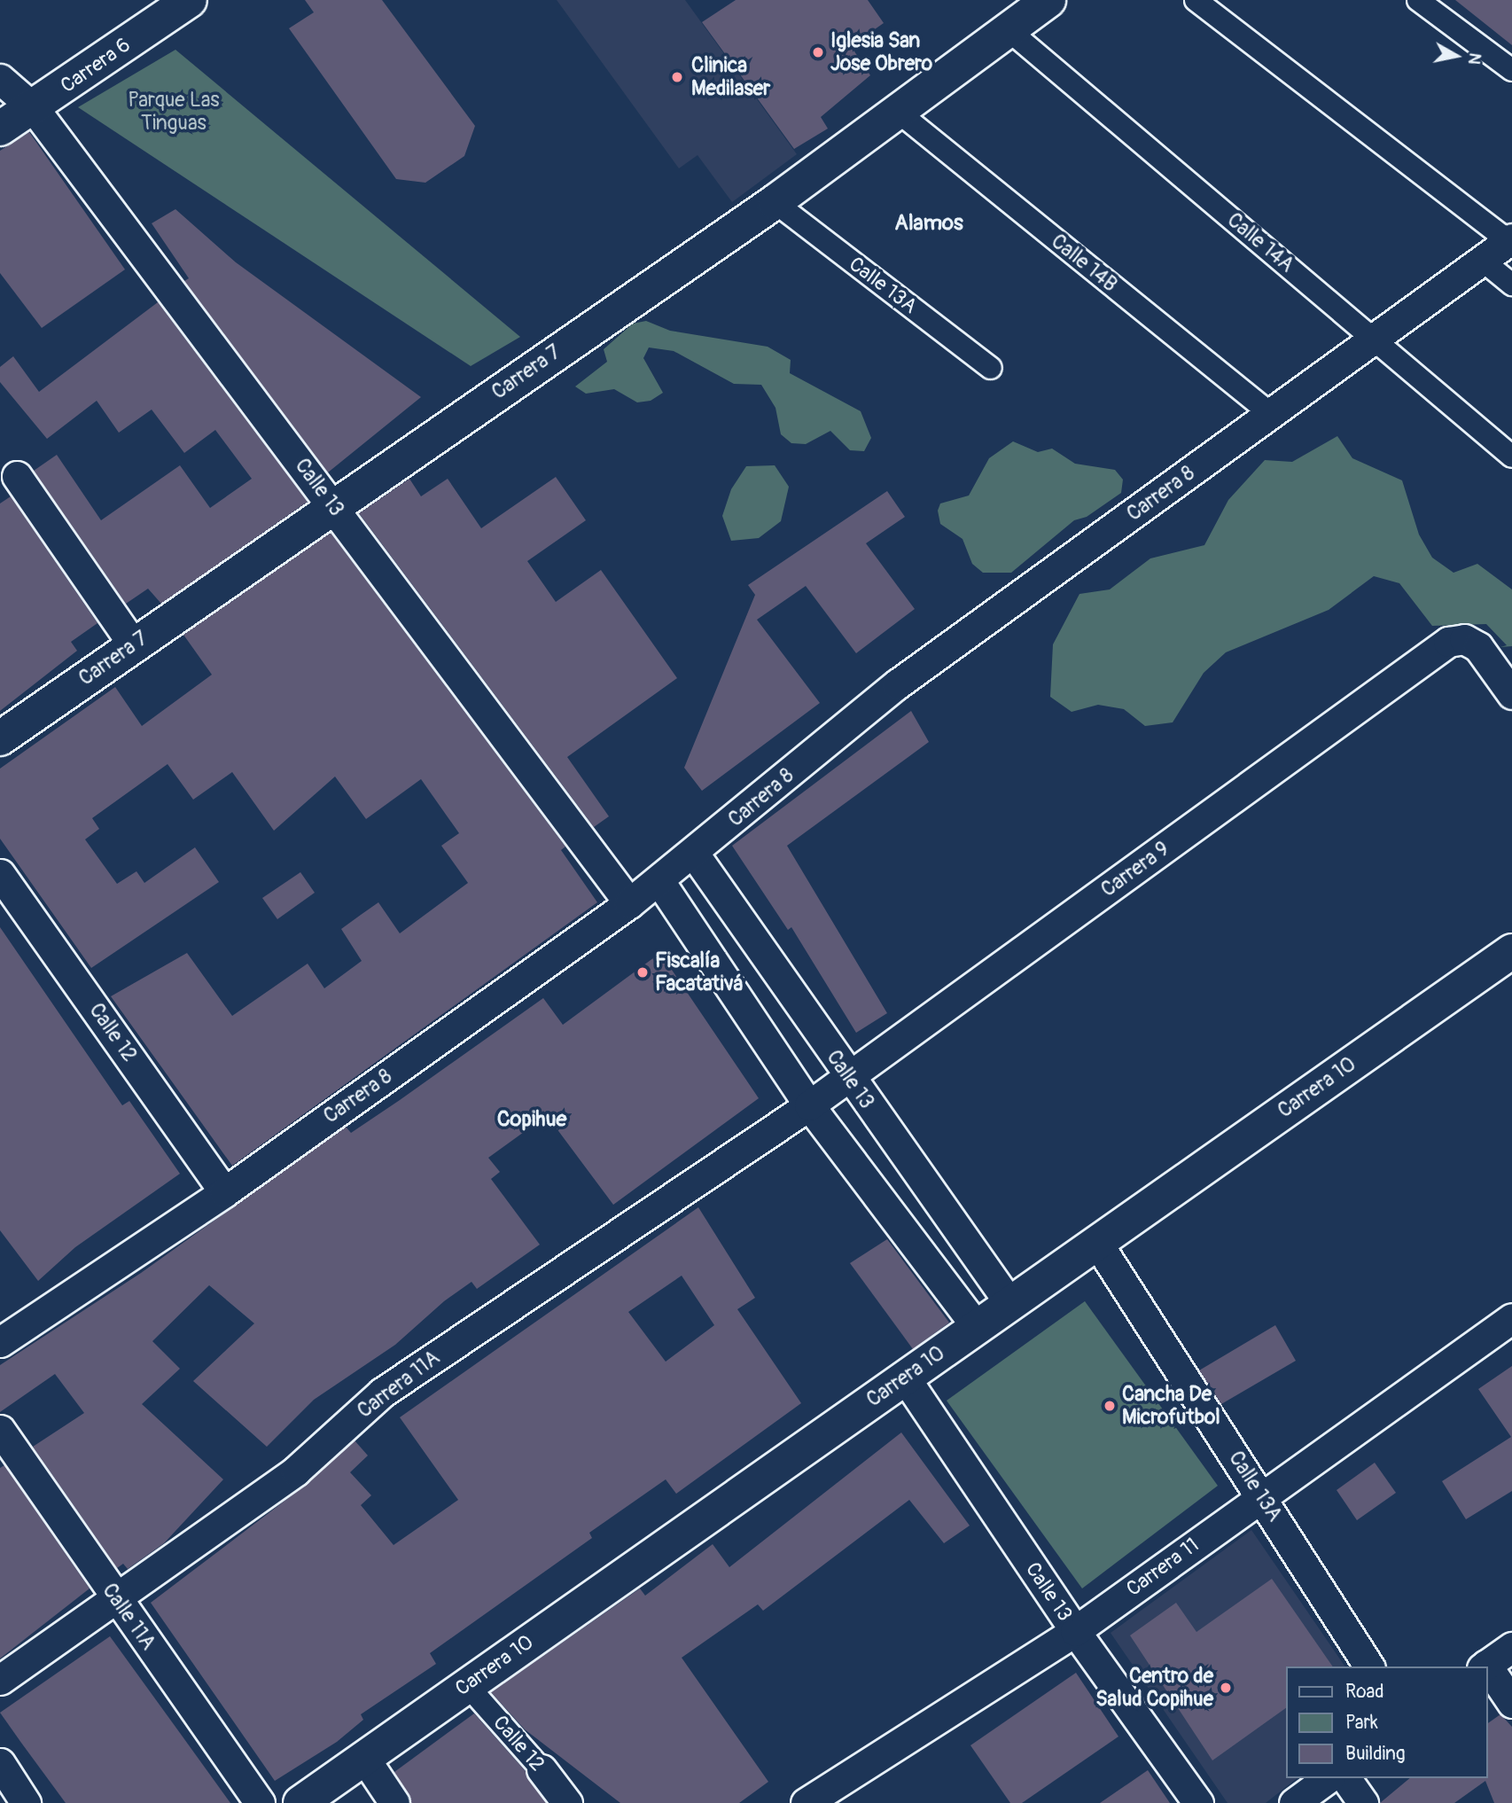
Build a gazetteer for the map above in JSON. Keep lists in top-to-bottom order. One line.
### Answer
{"streets":{"street":["Carrera 6","Calle 14A","Calle 14B","Calle 13A","Carrera 7","Calle 13","Carrera 8","Carrera 9","Calle 12","Carrera 10","Carrera 11A","Carrera 11","Calle 11A"]},"crossings":[["Carrera 6","Calle 13"],["Calle 14A","Carrera 7"],["Calle 14A","Carrera 8"],["Calle 14B","Carrera 7"],["Calle 14B","Carrera 8"],["Calle 13A","Carrera 7"],["Calle 13A","Carrera 10"],["Calle 13A","Carrera 11"],["Carrera 7","Calle 13"],["Calle 13","Carrera 8"],["Calle 13","Carrera 9"],["Calle 13","Carrera 10"],["Calle 13","Carrera 11"],["Carrera 8","Calle 12"],["Carrera 9","Carrera 11A"],["Calle 12","Carrera 10"],["Carrera 11A","Calle 11A"]],"districts":["Alamos","Copihue"],"parks":["Parque Las Tinguas"],"places":["Iglesia San Jose Obrero","Clinica Medilaser","Fiscalía Facatativá","Cancha De Microfutbol","Centro de Salud Copihue"],"legend":["Road","Park","Building"],"north":"right"}
